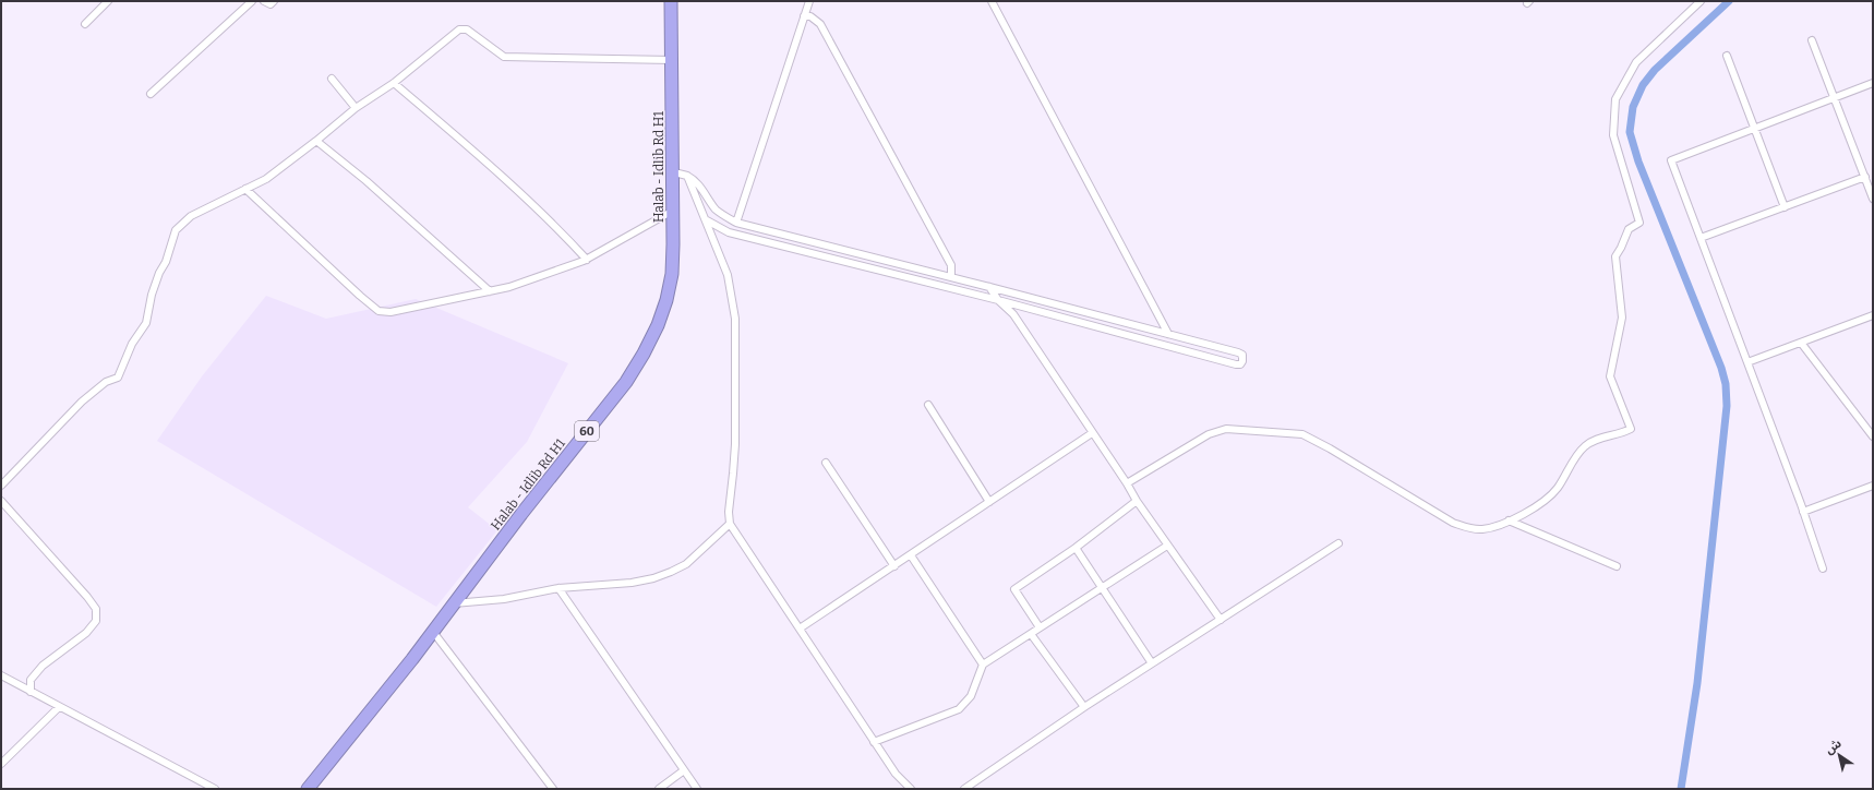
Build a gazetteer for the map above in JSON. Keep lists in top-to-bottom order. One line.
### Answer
{"streets":{"highway":["Halab - Idlib Rd H1","60"]},"north":"top left"}
